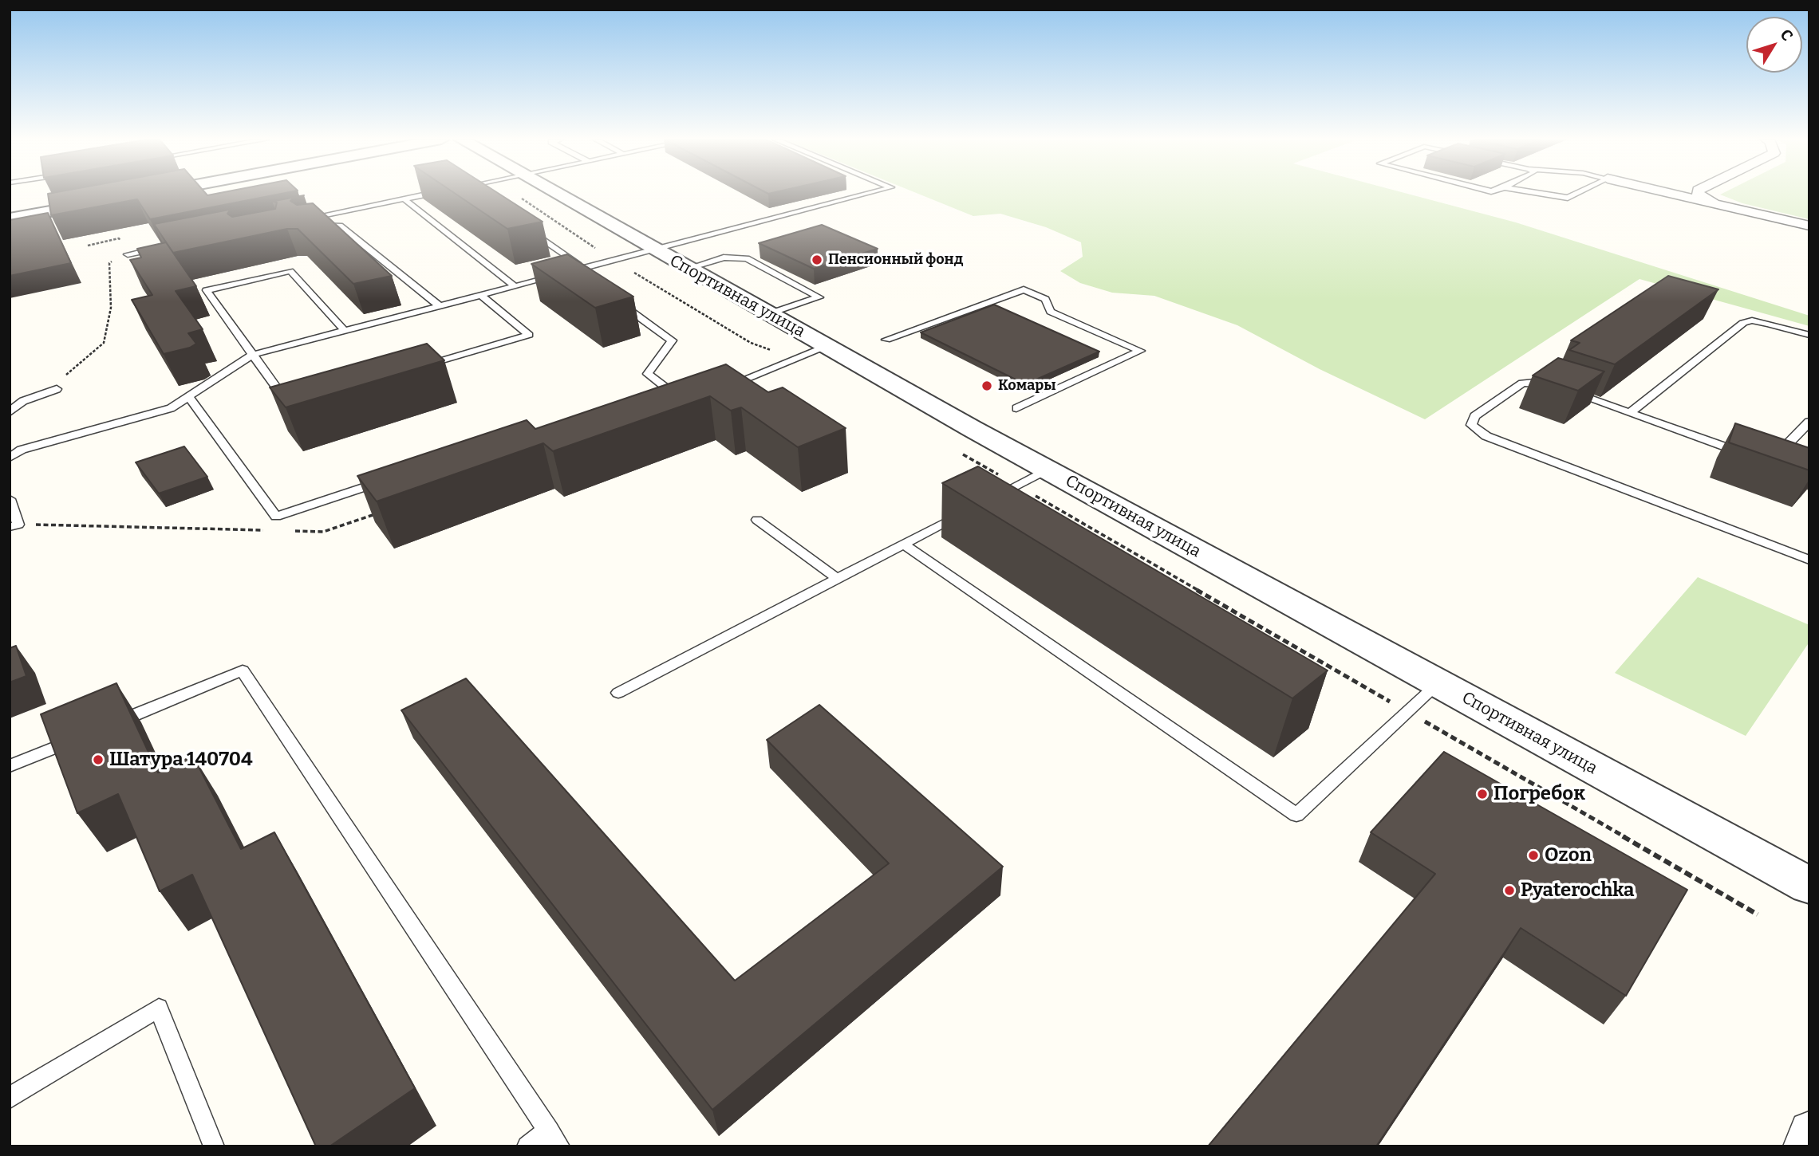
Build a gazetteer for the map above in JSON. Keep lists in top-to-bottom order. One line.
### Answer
{"streets":{"street":["Спортивная улица"]},"places":["Пенсионный фонд","Комары","Шатура 140704","Погребок","Ozon","Pyaterochka"],"north":"top right"}
